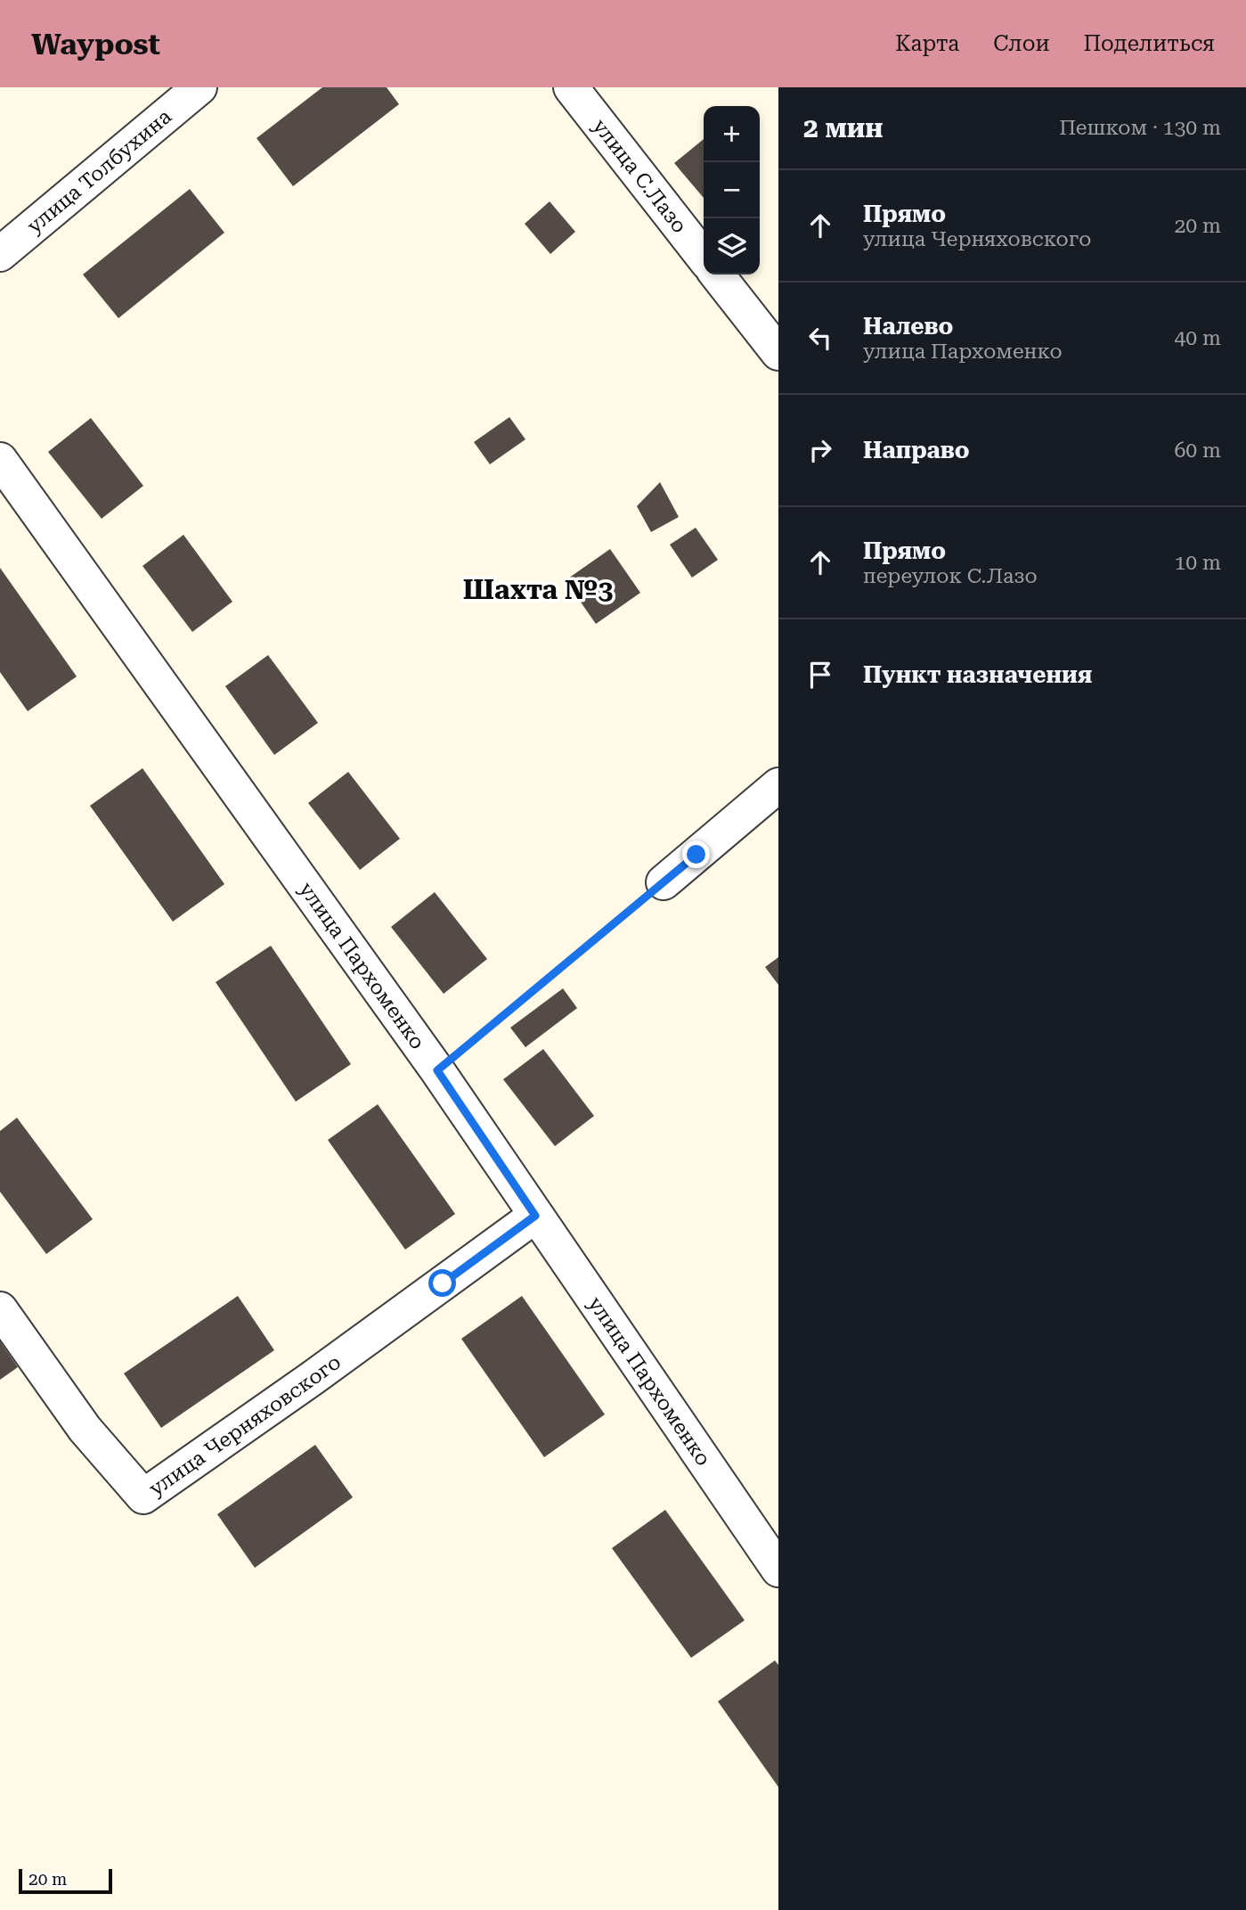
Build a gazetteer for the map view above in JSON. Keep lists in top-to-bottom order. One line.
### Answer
{"streets":{"street":["улица Толбухина","улица С.Лазо","улица Пархоменко","улица Черняховского"]},"crossings":[["улица Пархоменко","улица Черняховского"]],"districts":["Шахта №3"],"scale_bar":"20 m","page":{"header":"Waypost","nav":["Карта","Слои","Поделиться"],"heading":["2 мин","Пешком · 130 m"],"map_buttons":["+","−"],"list":[["Прямо","улица Черняховского","20 m"],["Налево","улица Пархоменко","40 m"],["Направо","60 m"],["Прямо","переулок С.Лазо","10 m"],"Пункт назначения"],"scale":"20 m"}}
